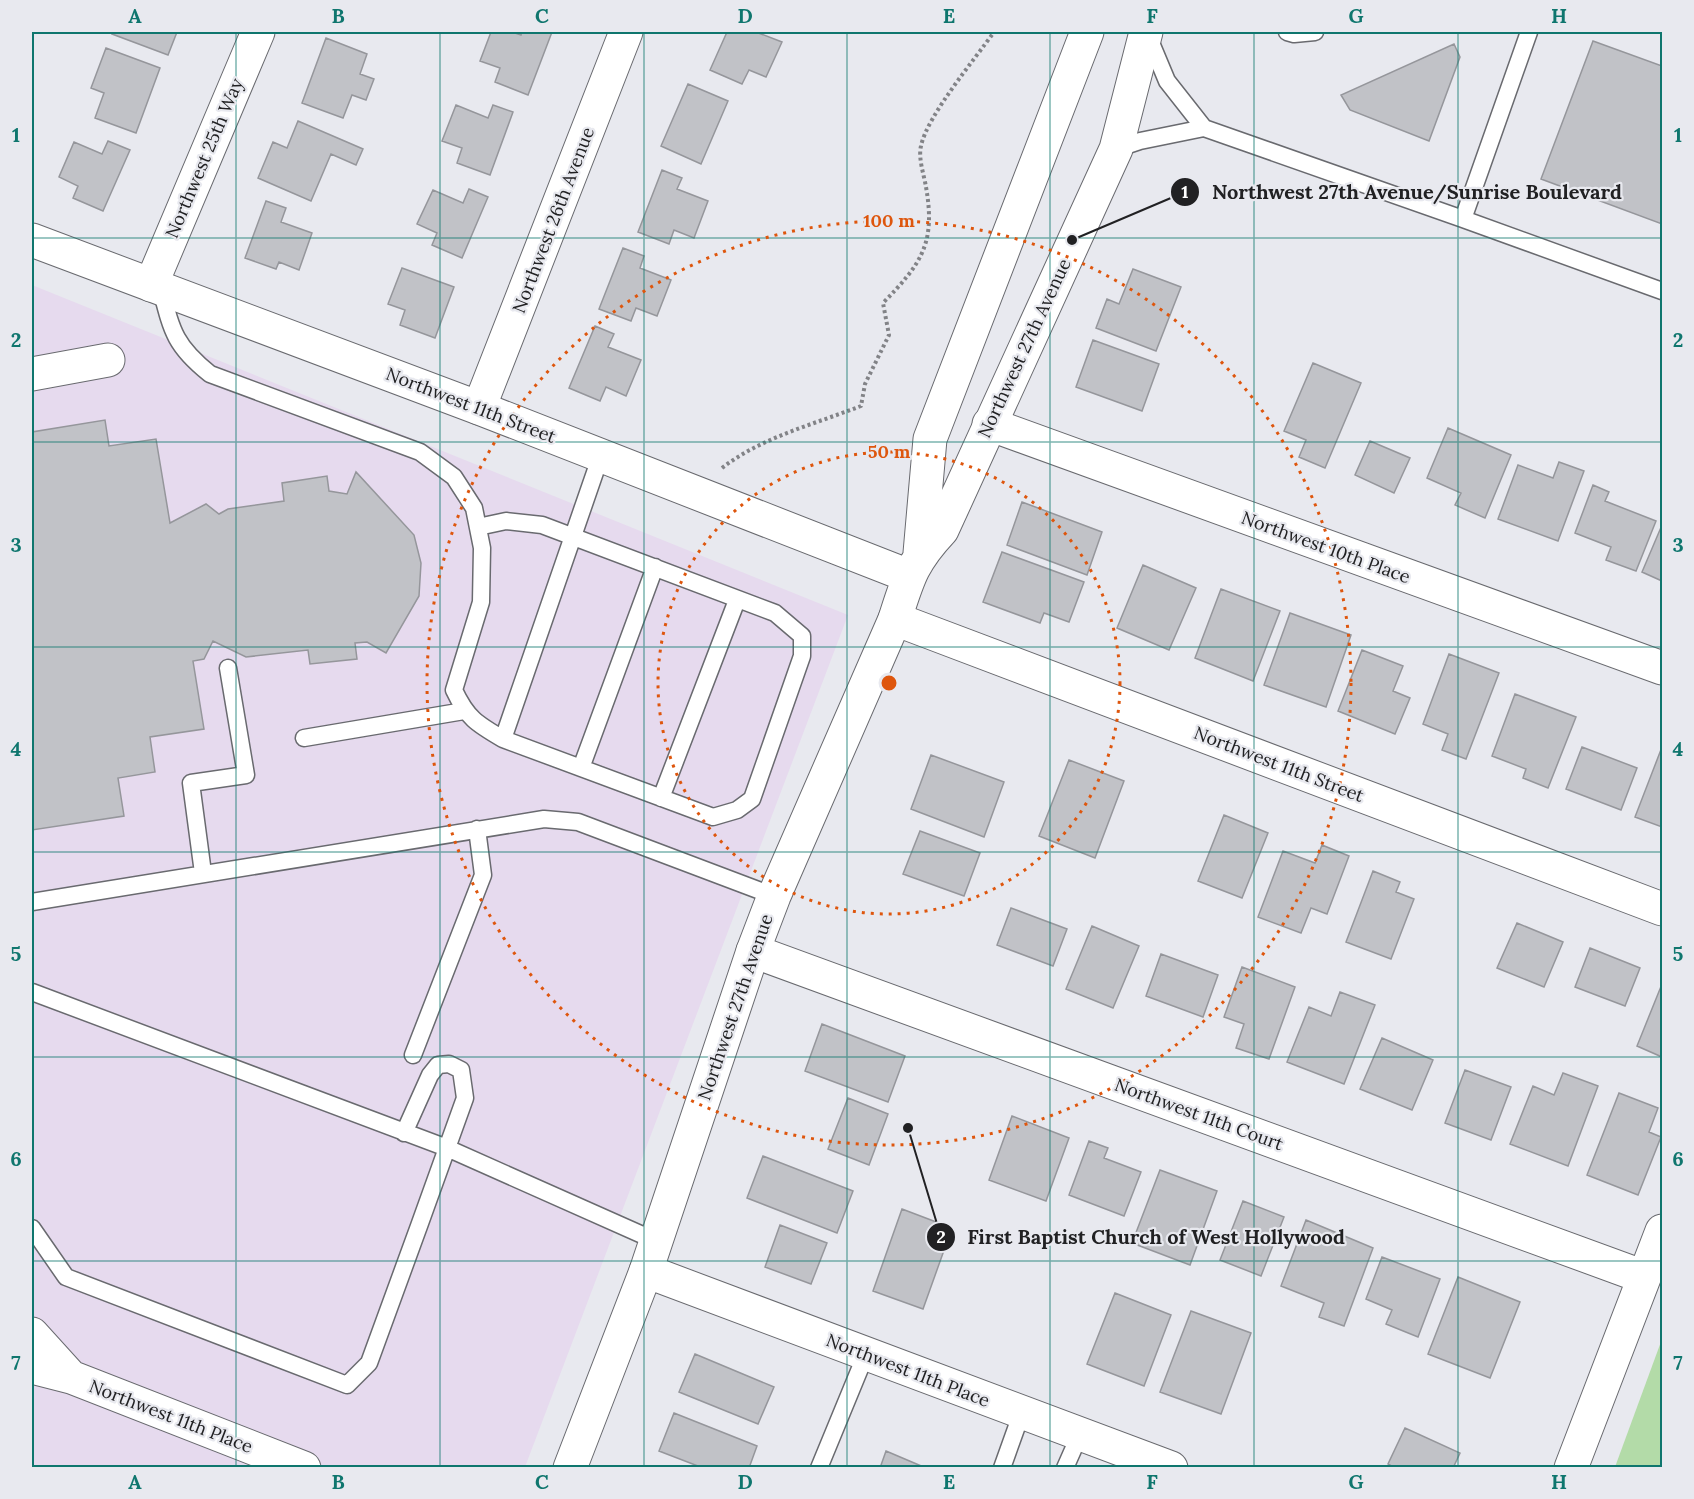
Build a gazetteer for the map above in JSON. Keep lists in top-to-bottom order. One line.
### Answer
{"streets":{"street":["Northwest 25th Way","Northwest 26th Avenue","Northwest 27th Avenue","Northwest 11th Street","Northwest 10th Place","Northwest 11th Court","Northwest 11th Place"]},"crossings":[["Northwest 25th Way","Northwest 11th Street"],["Northwest 26th Avenue","Northwest 11th Street"],["Northwest 27th Avenue","Northwest 11th Street"],["Northwest 27th Avenue","Northwest 10th Place"],["Northwest 27th Avenue","Northwest 11th Court"],["Northwest 27th Avenue","Northwest 11th Place"]],"places":["Northwest 27th Avenue/Sunrise Boulevard","First Baptist Church of West Hollywood"],"grid":{"columns":["A","B","C","D","E","F","G","H"],"rows":["1","2","3","4","5","6","7"]},"rings":["100 m","50 m"]}
